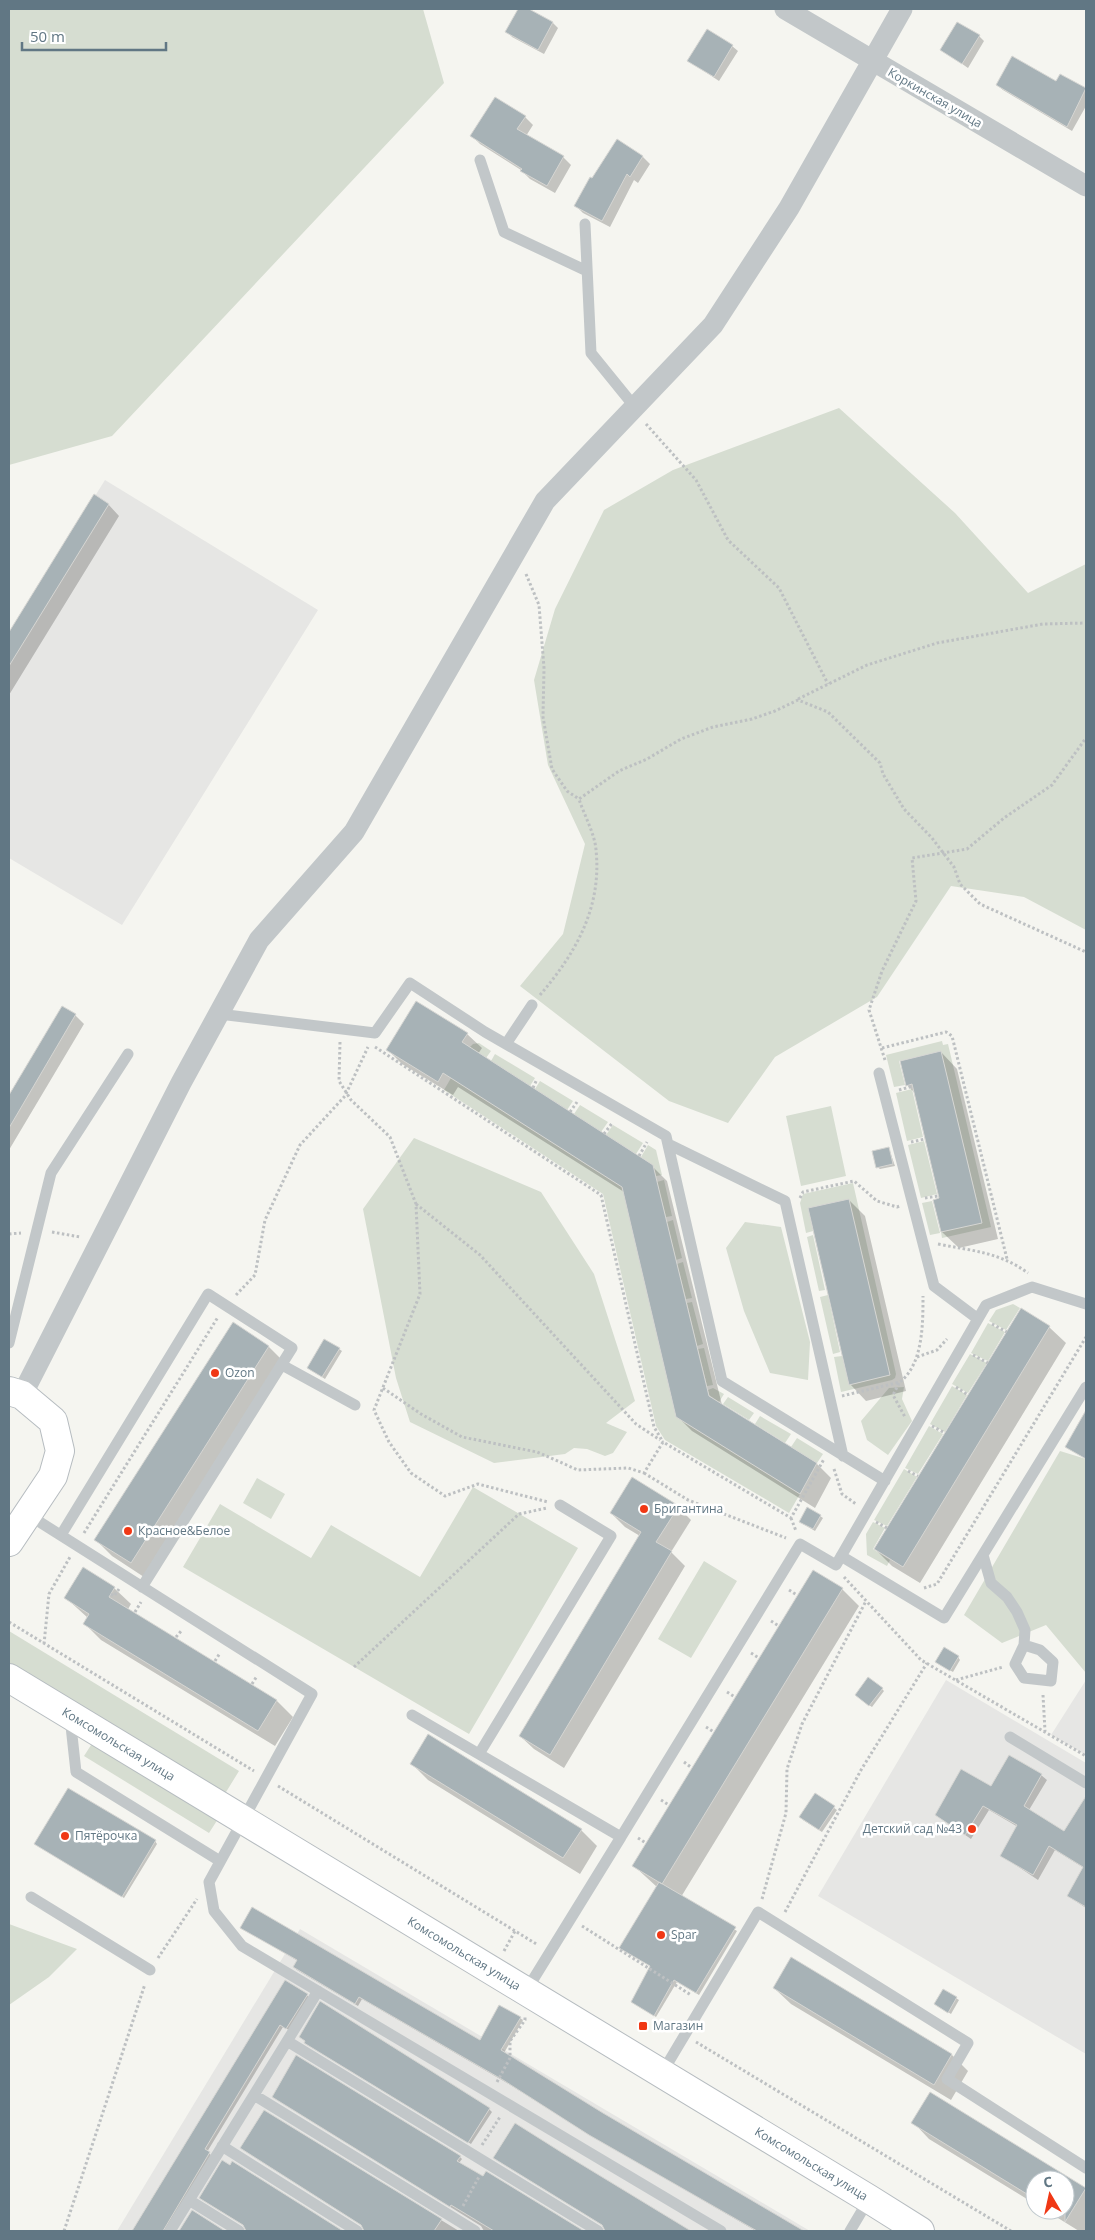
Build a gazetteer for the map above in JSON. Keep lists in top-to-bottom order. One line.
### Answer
{"streets":{"main road":["Комсомольская улица"],"street":["Коркинская улица"]},"places":{"other":["Ozon","Бригантина","Красное&Белое","Детский сад №43","Пятёрочка","Spar"],"transit":["Магазин"]},"scale_bar":"50 m","north":"top"}
